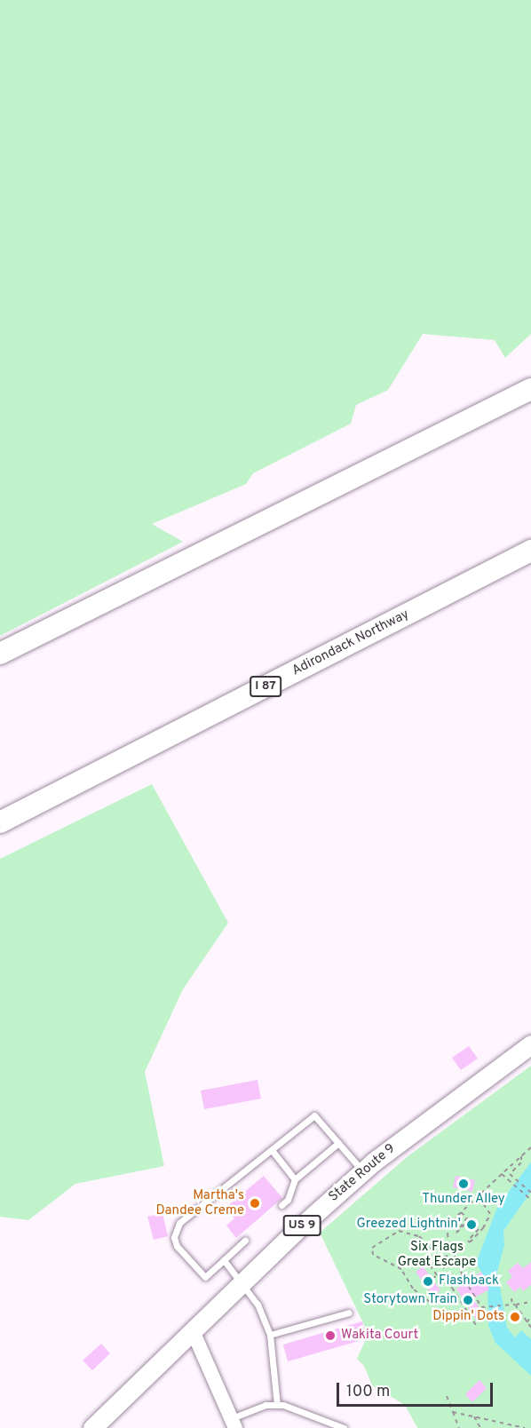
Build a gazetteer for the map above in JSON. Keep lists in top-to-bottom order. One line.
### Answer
{"streets":{"highway":["Adirondack Northway","I 87"],"main road":["State Route 9","US 9"]},"parks":["Six Flags Great Escape"],"places":["Thunder Alley","Martha's Dandee Creme","Greezed Lightnin'","Flashback","Storytown Train","Dippin' Dots","Wakita Court"],"scale_bar":"100 m"}
